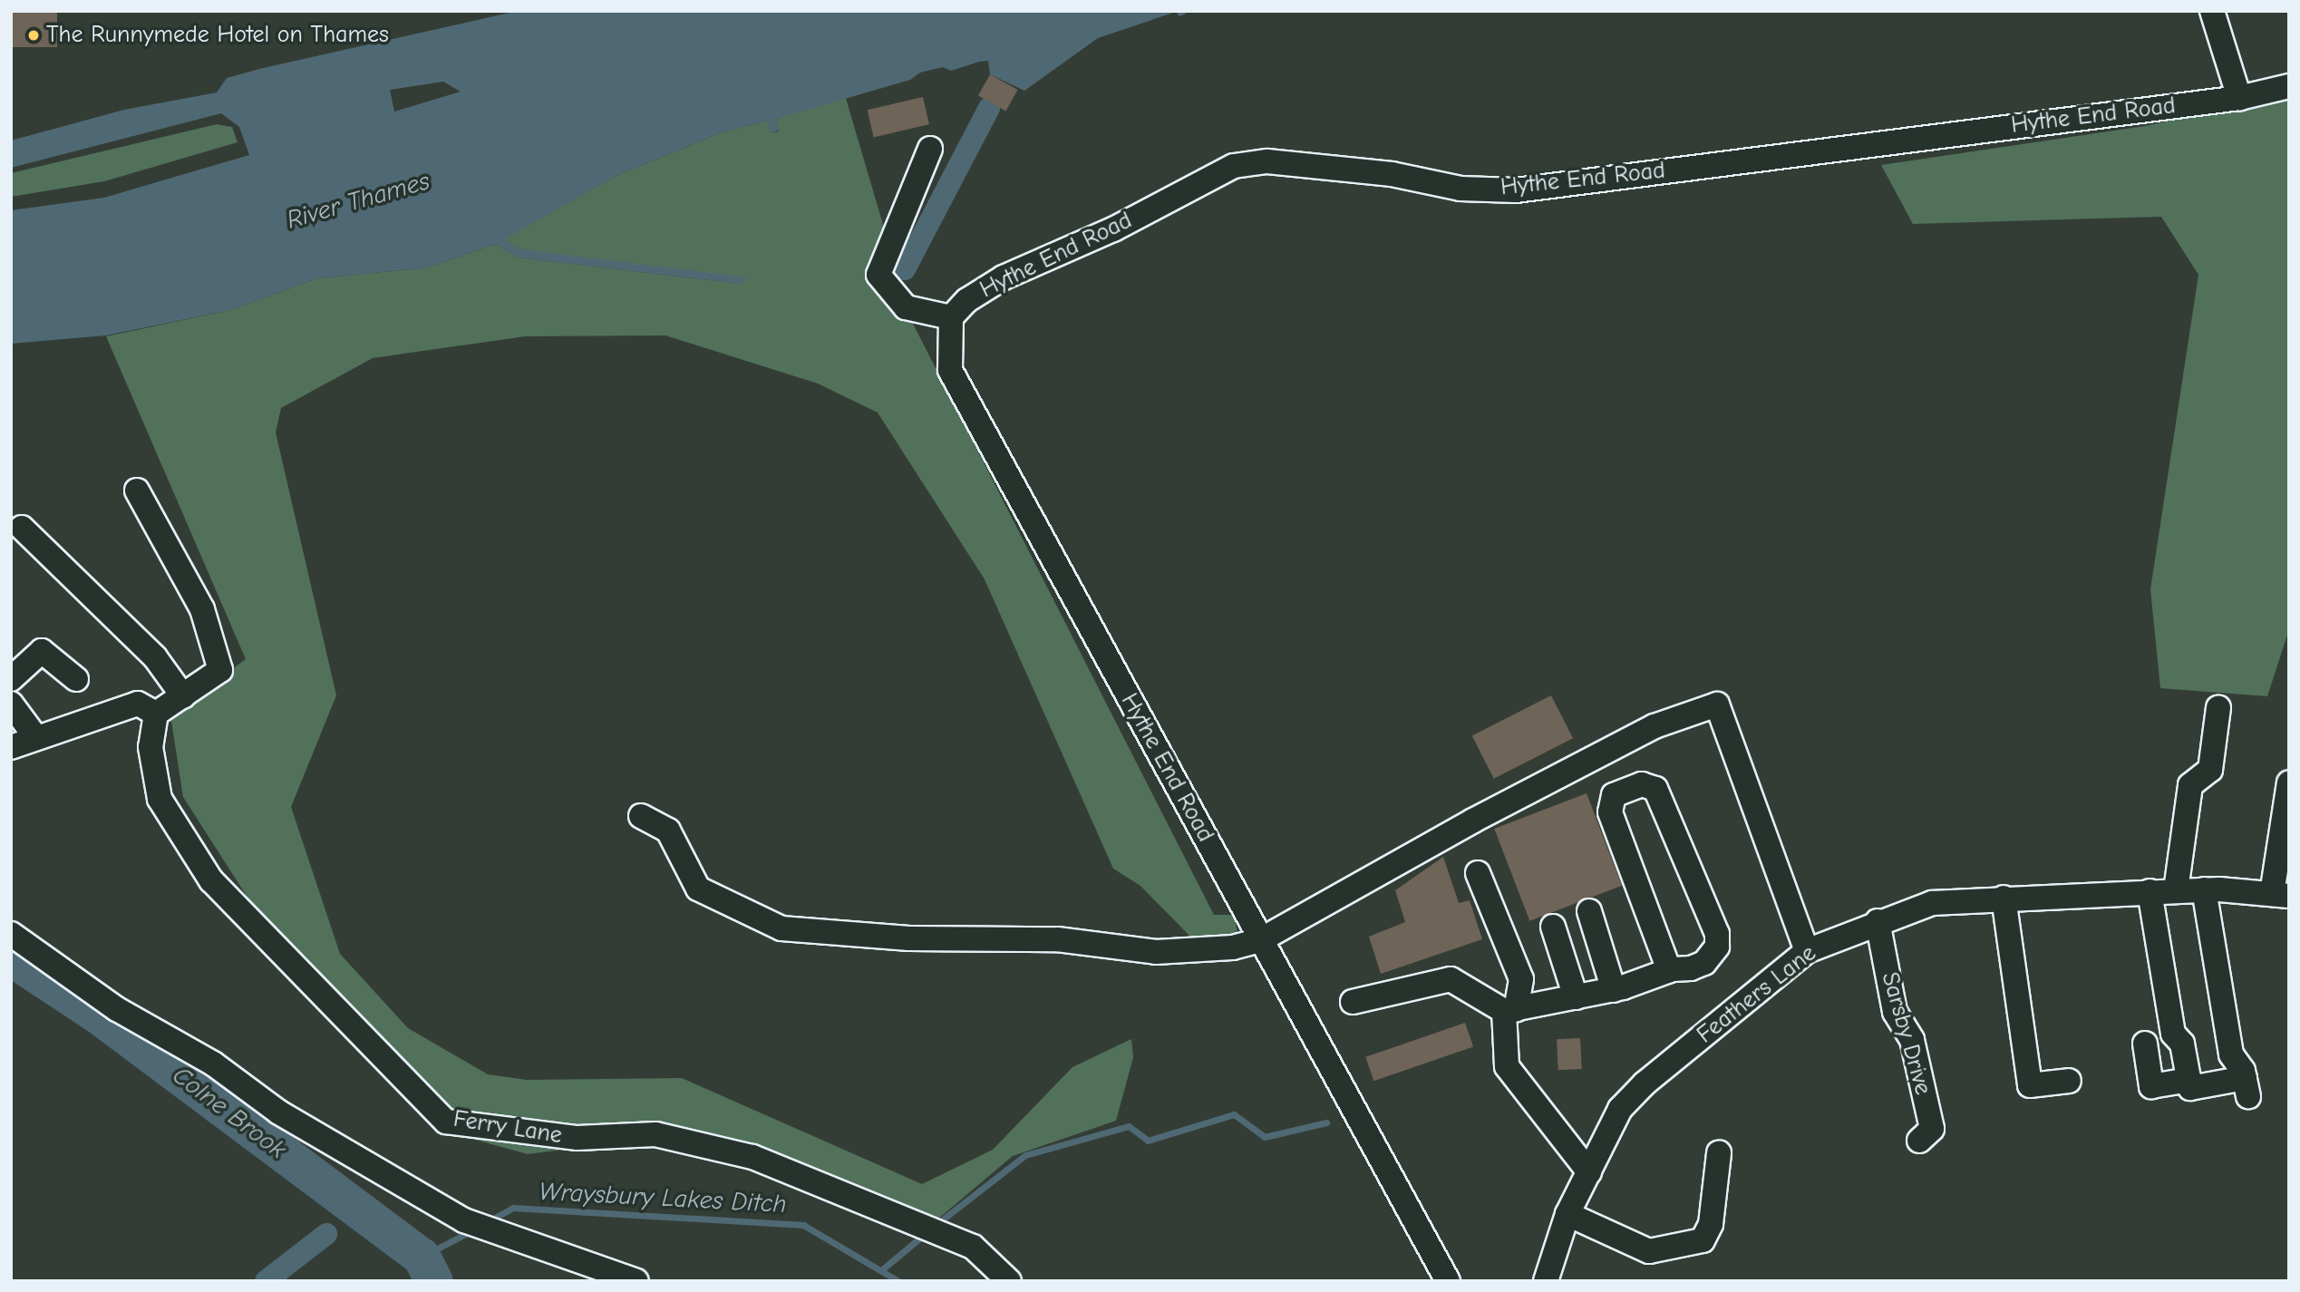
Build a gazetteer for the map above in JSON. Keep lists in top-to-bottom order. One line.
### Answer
{"streets":{"street":["Hythe End Road","Feathers Lane","Sarsby Drive","Ferry Lane"]},"crossings":[["Feathers Lane","Sarsby Drive"]],"water":["River Thames","Colne Brook","Wraysbury Lakes Ditch"],"places":["The Runnymede Hotel on Thames"]}
